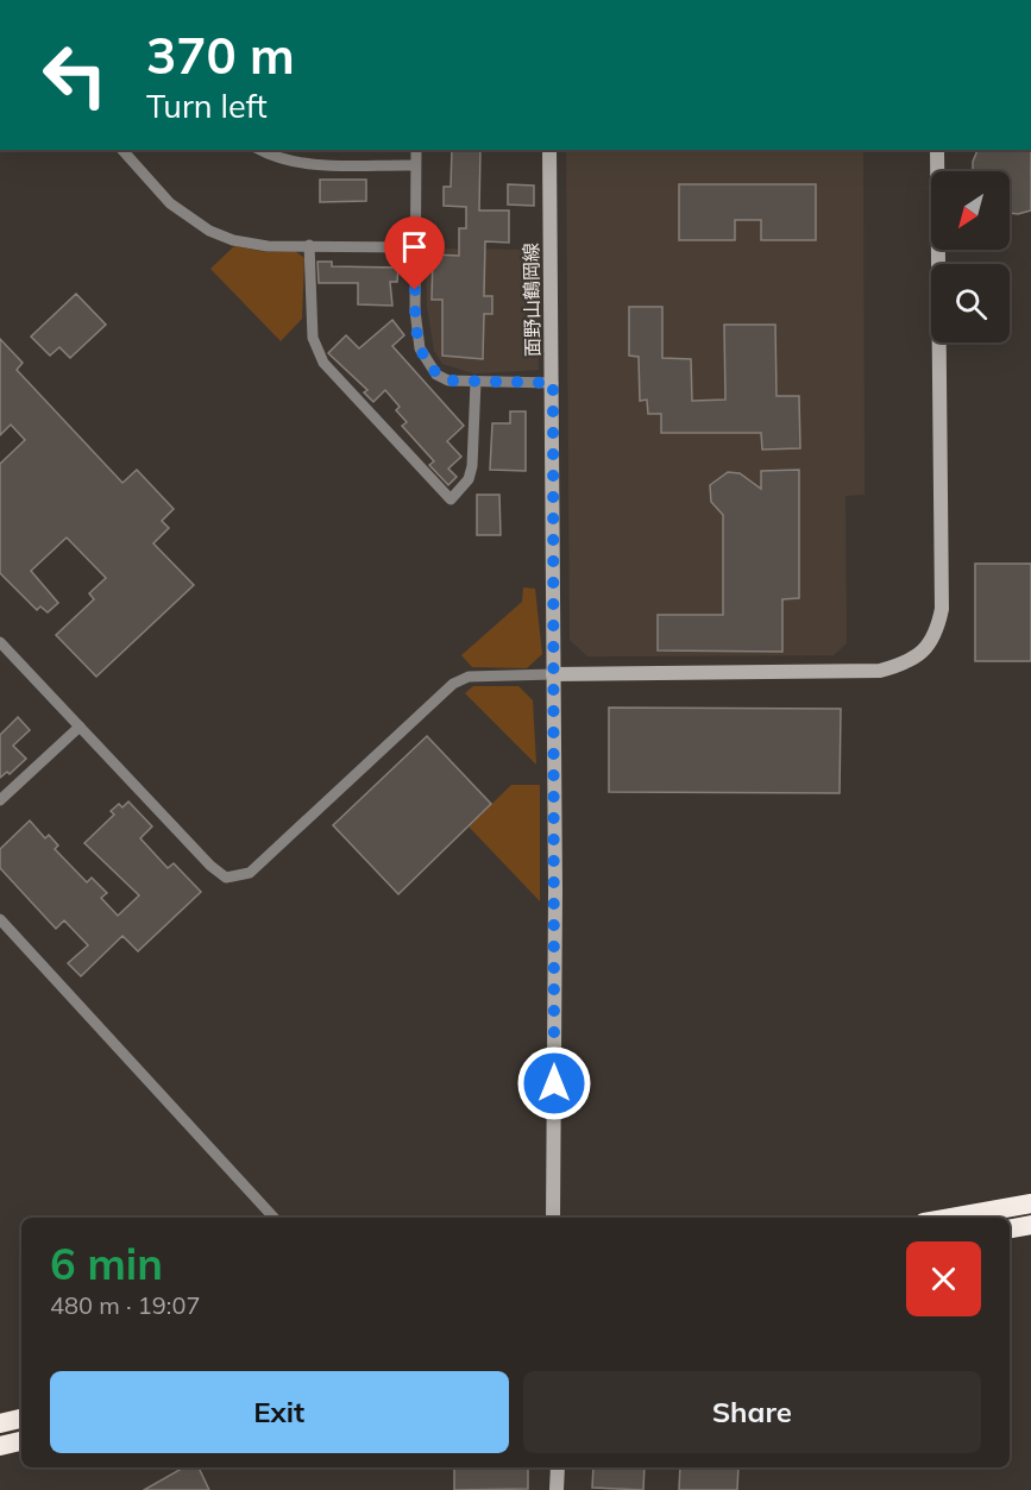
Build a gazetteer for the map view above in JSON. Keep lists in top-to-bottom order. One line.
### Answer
{"streets":{"main road":["面野山鶴岡線"]},"north":"bottom left","page":{"turn":["370 m","Turn left"],"heading":["6 min","480 m · 19:07"],"buttons":["Exit","Share"]}}
